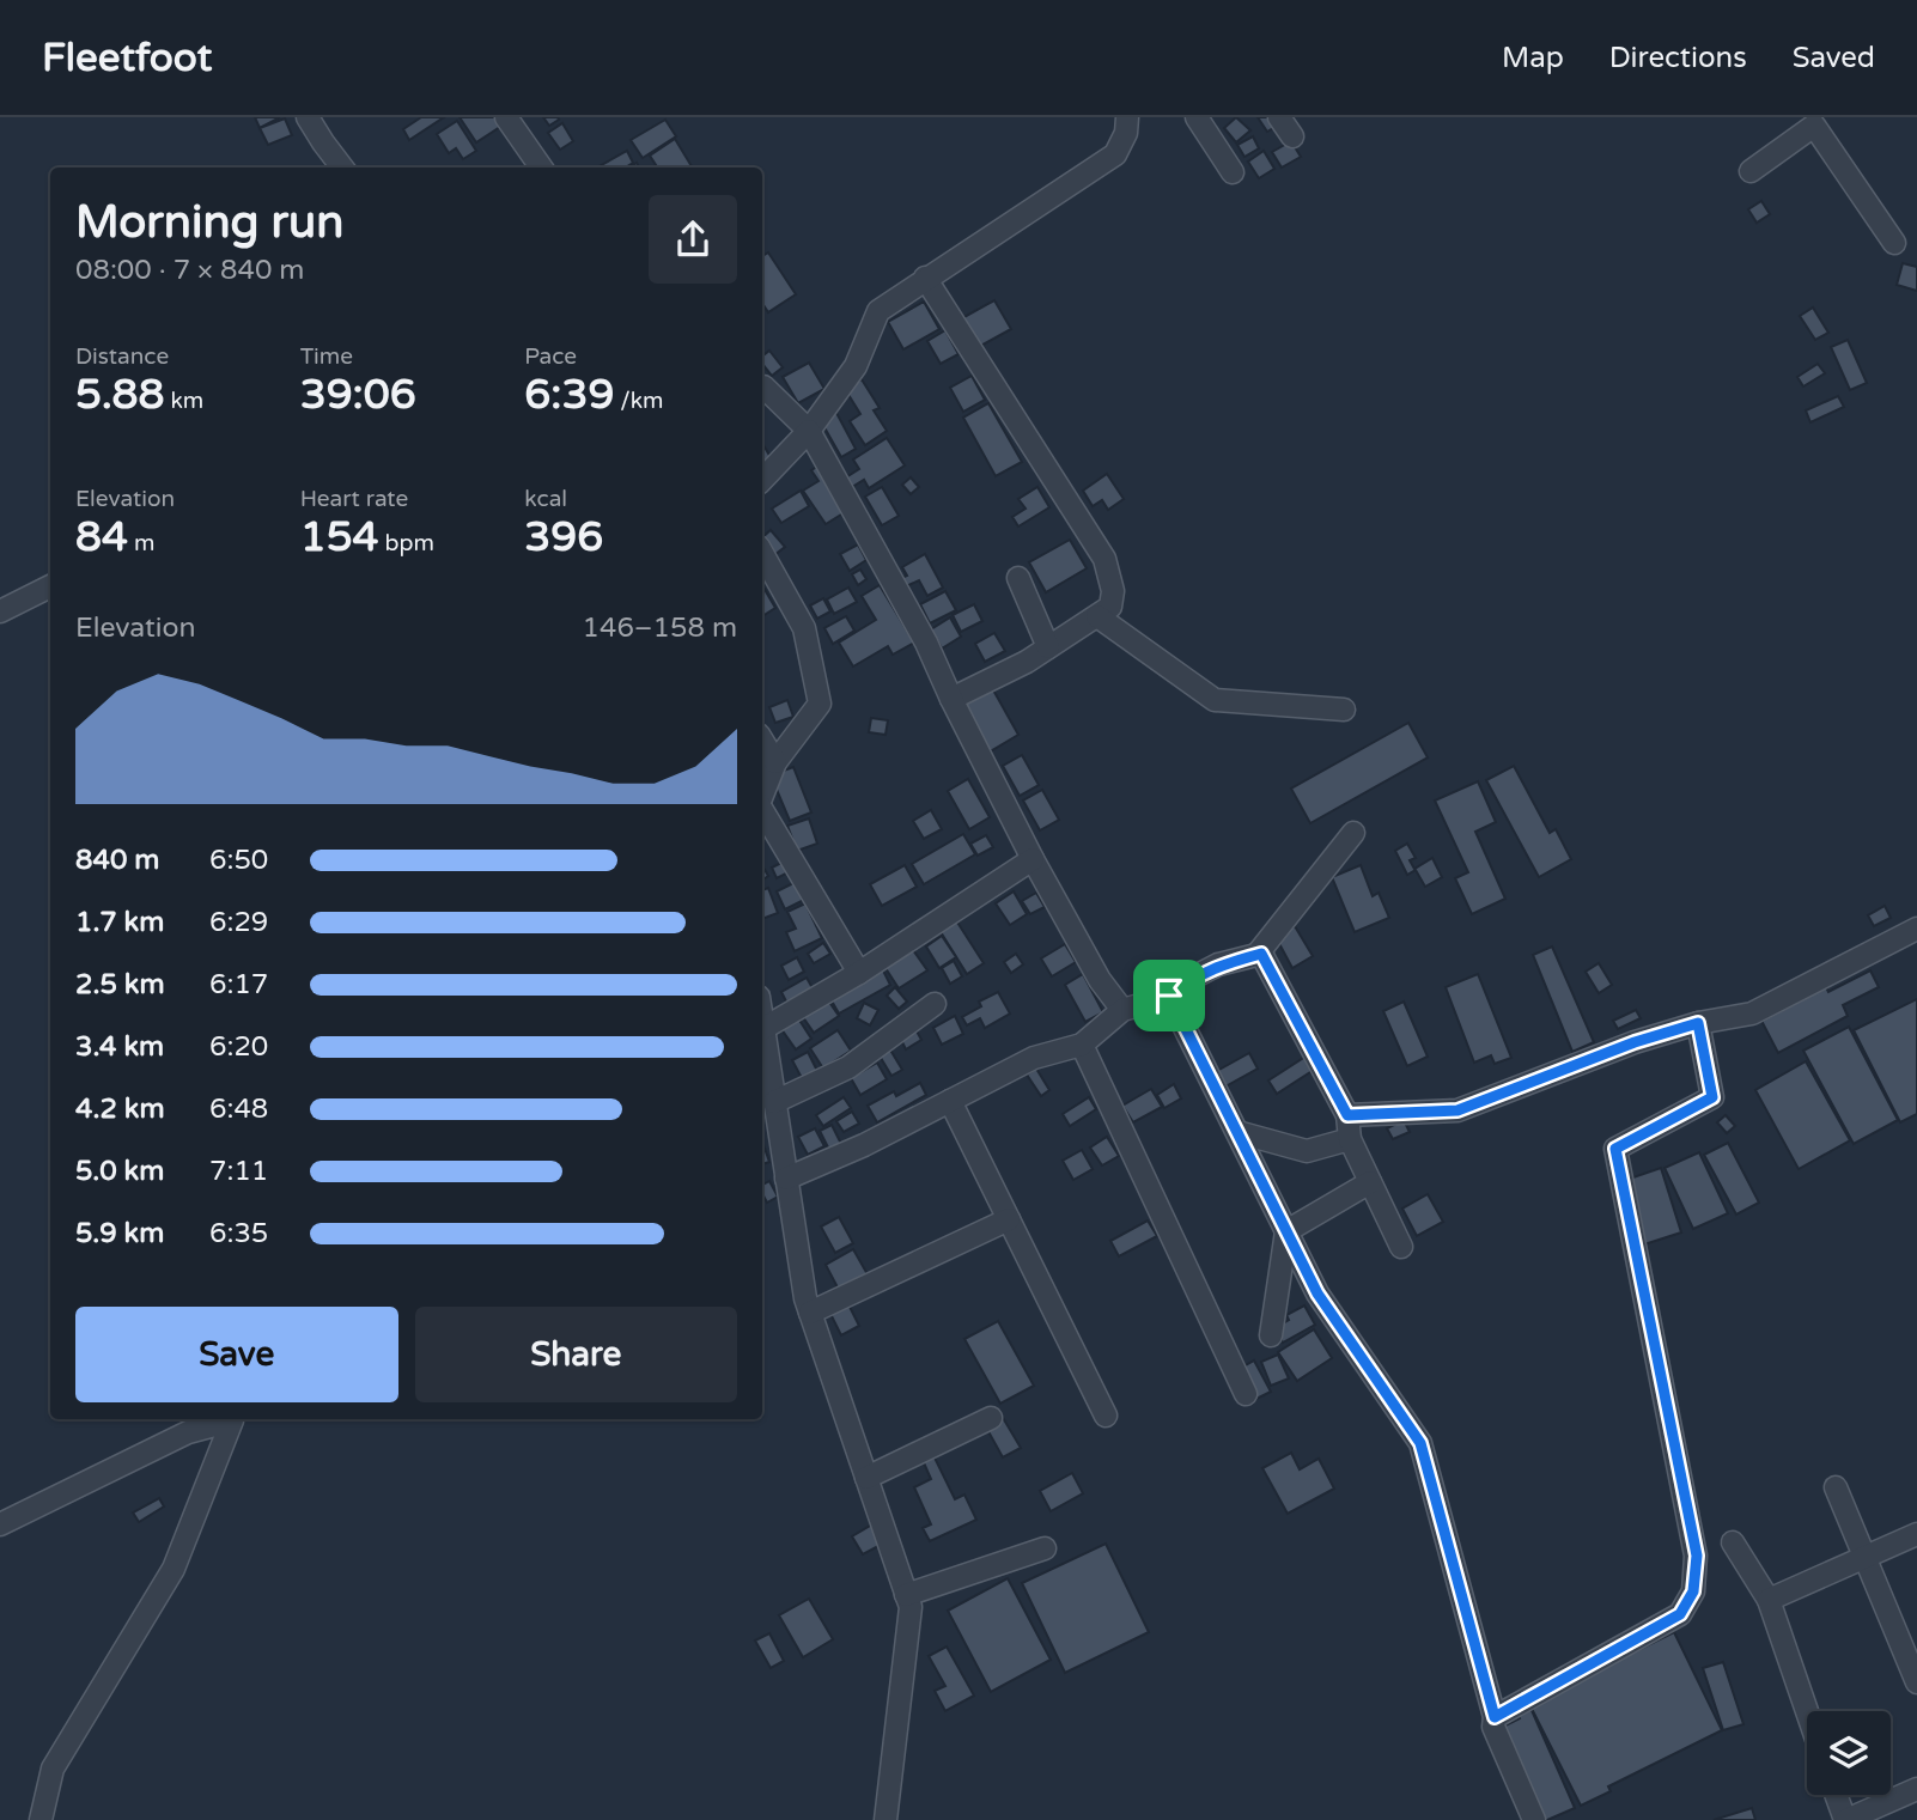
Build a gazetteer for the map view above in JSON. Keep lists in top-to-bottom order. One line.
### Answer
{"page":{"header":"Fleetfoot","nav":["Map","Directions","Saved"],"heading":["Morning run","08:00 · 7 × 840 m"],"stats":[["Distance","5.88 km"],["Time","39:06"],["Pace","6:39 /km"],["Elevation","84 m"],["Heart rate","154 bpm"],["kcal","396"]],"chart":["Elevation","146–158 m"],"list":[{"name":"840 m","note":"6:50"},{"name":"1.7 km","note":"6:29"},{"name":"2.5 km","note":"6:17"},{"name":"3.4 km","note":"6:20"},{"name":"4.2 km","note":"6:48"},{"name":"5.0 km","note":"7:11"},{"name":"5.9 km","note":"6:35"}],"buttons":["Save","Share"]}}
